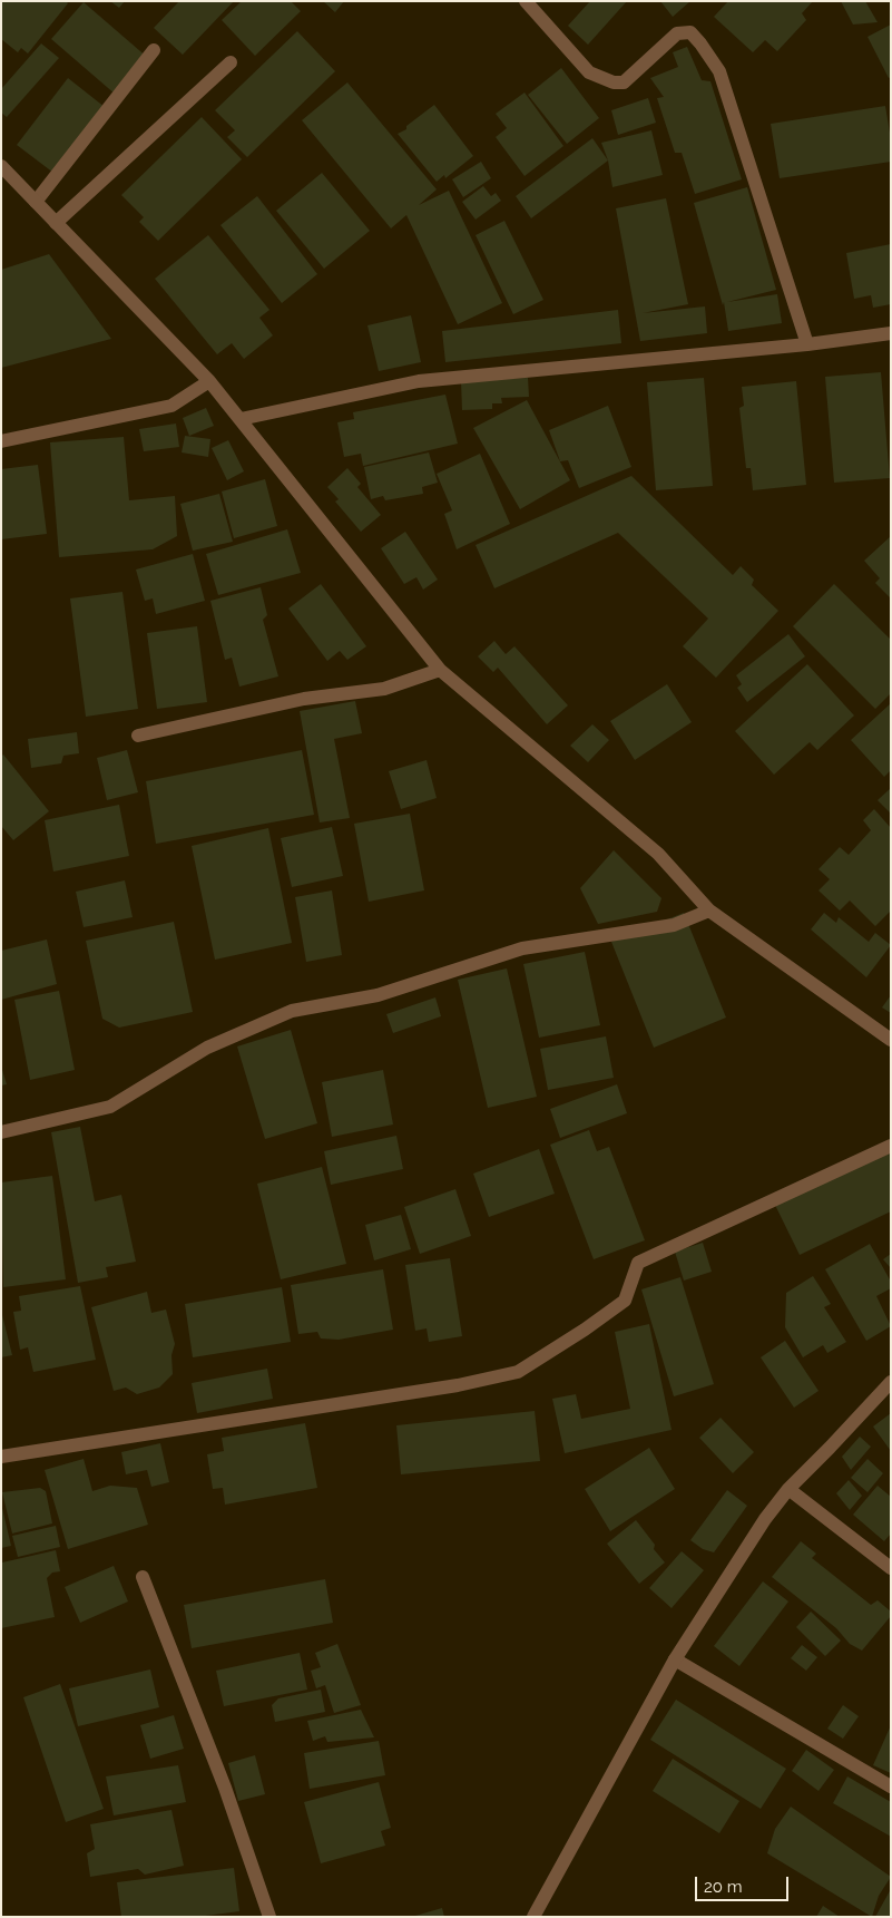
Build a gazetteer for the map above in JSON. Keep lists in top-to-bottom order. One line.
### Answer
{"scale_bar":"20 m"}
